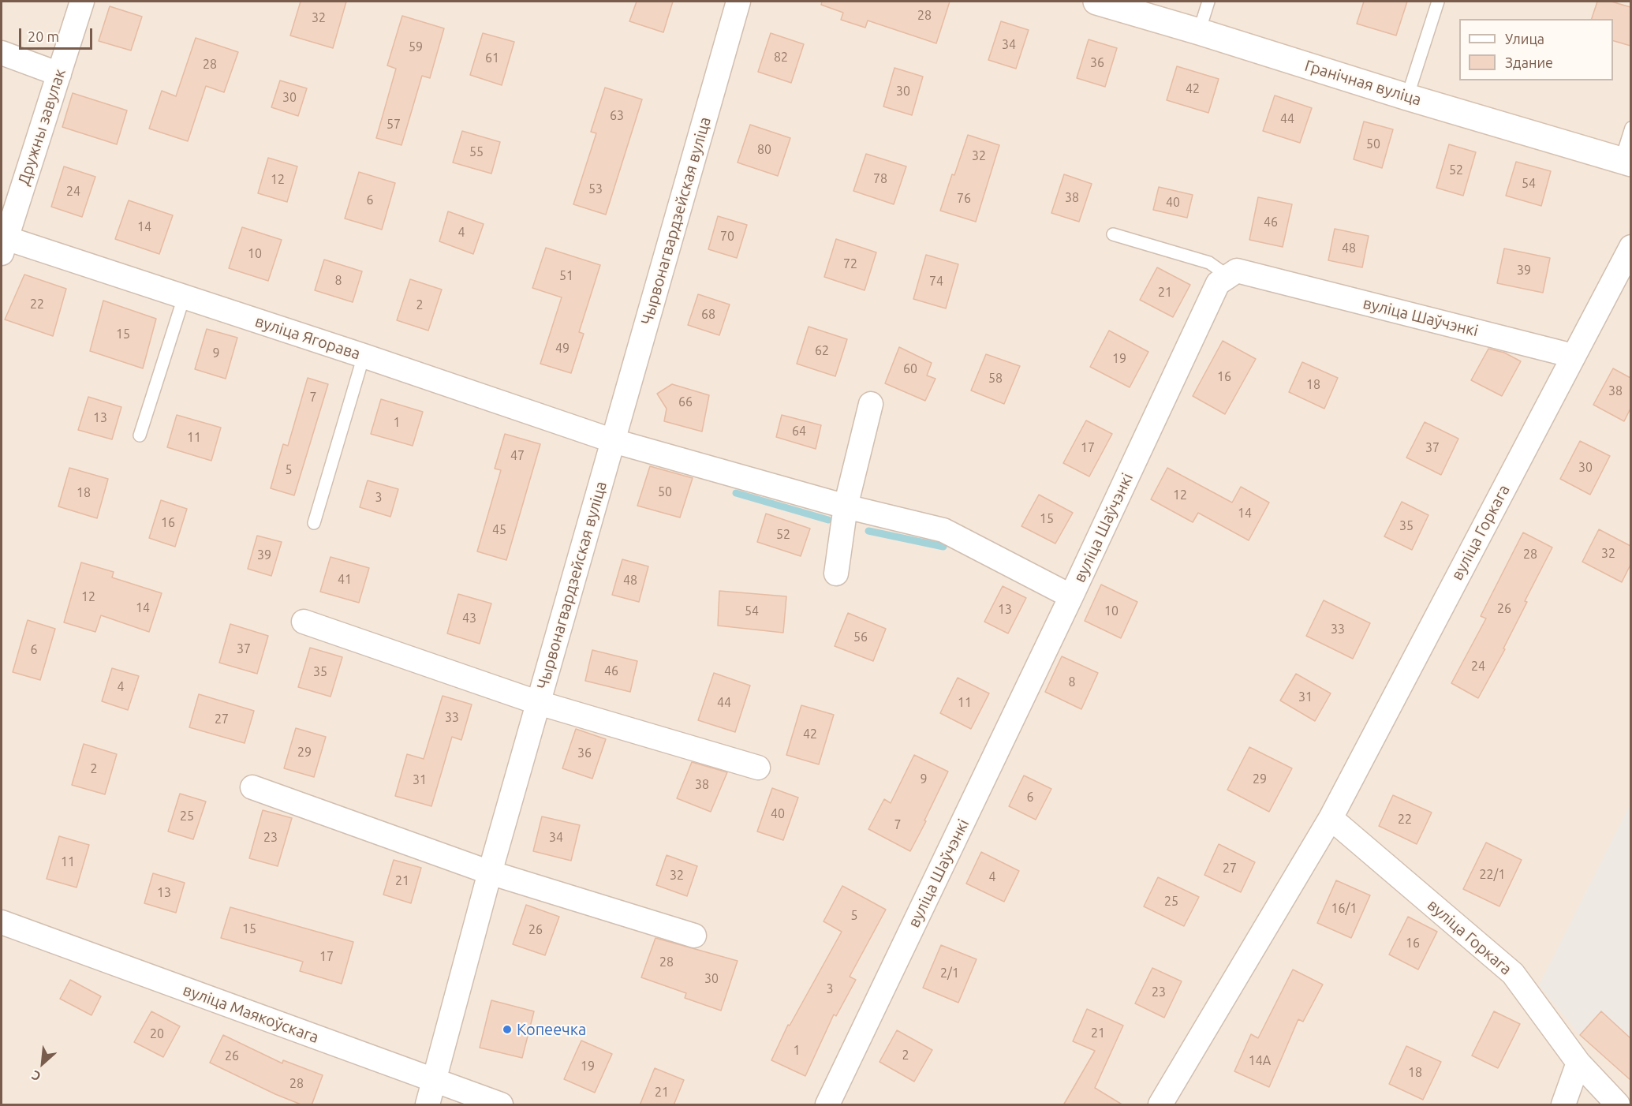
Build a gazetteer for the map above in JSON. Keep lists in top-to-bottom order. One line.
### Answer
{"streets":{"main road":["Гранічная вуліца"],"street":["Дружны завулак","Чырвонагвардзейская вуліца","вуліца Шаўчэнкі","вуліца Ягорава","вуліца Горкага","вуліца Маякоўскага"]},"crossings":[["Дружны завулак","вуліца Ягорава"],["Чырвонагвардзейская вуліца","вуліца Ягорава"],["Чырвонагвардзейская вуліца","вуліца Маякоўскага"],["вуліца Шаўчэнкі","вуліца Горкага"]],"places":["Копеечка"],"house_numbers":["28","32","34","59","82","61","36","28","42","30","30","63","44","57","50","80","55","32","52","78","12","54","53","24","38","76","6","40","46","14","4","70","48","10","72","39","51","8","74","21","22","2","68","15","49","62","9","19","60","16","58","18","38","7","66","13","1","64","11","17","37","47","30","5","50","18","12","3","14","15","16","35","45","52","32","28","39","41","48","12","14","26","13","54","10","43","33","56","37","6","24","46","35","8","4","31","44","11","33","27","42","29","36","2","9","29","31","38","6","40","25","22","7","23","34","11","27","22/1","32","4","21","13","25","16/1","5","15","26","16","17","28","2/1","30","3","23","21","20","1","2","26","14А","19","18","28","21"],"legend":["Улица","Здание"],"scale_bar":"20 m","north":"bottom left"}
